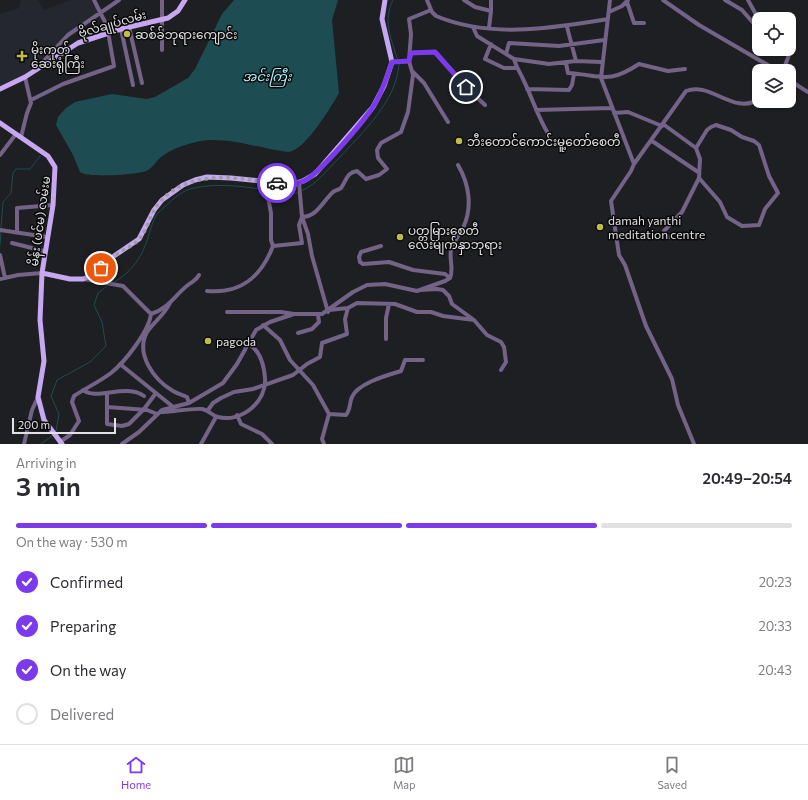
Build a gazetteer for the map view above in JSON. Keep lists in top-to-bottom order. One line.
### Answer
{"streets":{"main road":["ဗိုလ်‌ချုပ်‌လမ်း","မိန်း (ပင်မ) လမ်းမ"]},"water":["အင်းကြီး"],"places":{"other":["ဆစ်ခ်ဘုရားကျောင်း","ဘီးတောင်ကောင်းမူ့တော်စေတီ","damah yanthi meditation centre","ပတ္တမြား‌စေတီ‌ လေးမျက်နှာဘုရား","pagoda"],"health":["မိုးကုတ်‌ ‌ဆေးရုံကြီး"]},"scale_bar":"200 m","page":{"scale":"200 m","heading":["3 min","Arriving in","20:49–20:54"],"bar":"On the way · 530 m","list":[["Confirmed","20:23"],["Preparing","20:33"],["On the way","20:43"],"Delivered"],"tabs":["Home","Map","Saved"]}}
